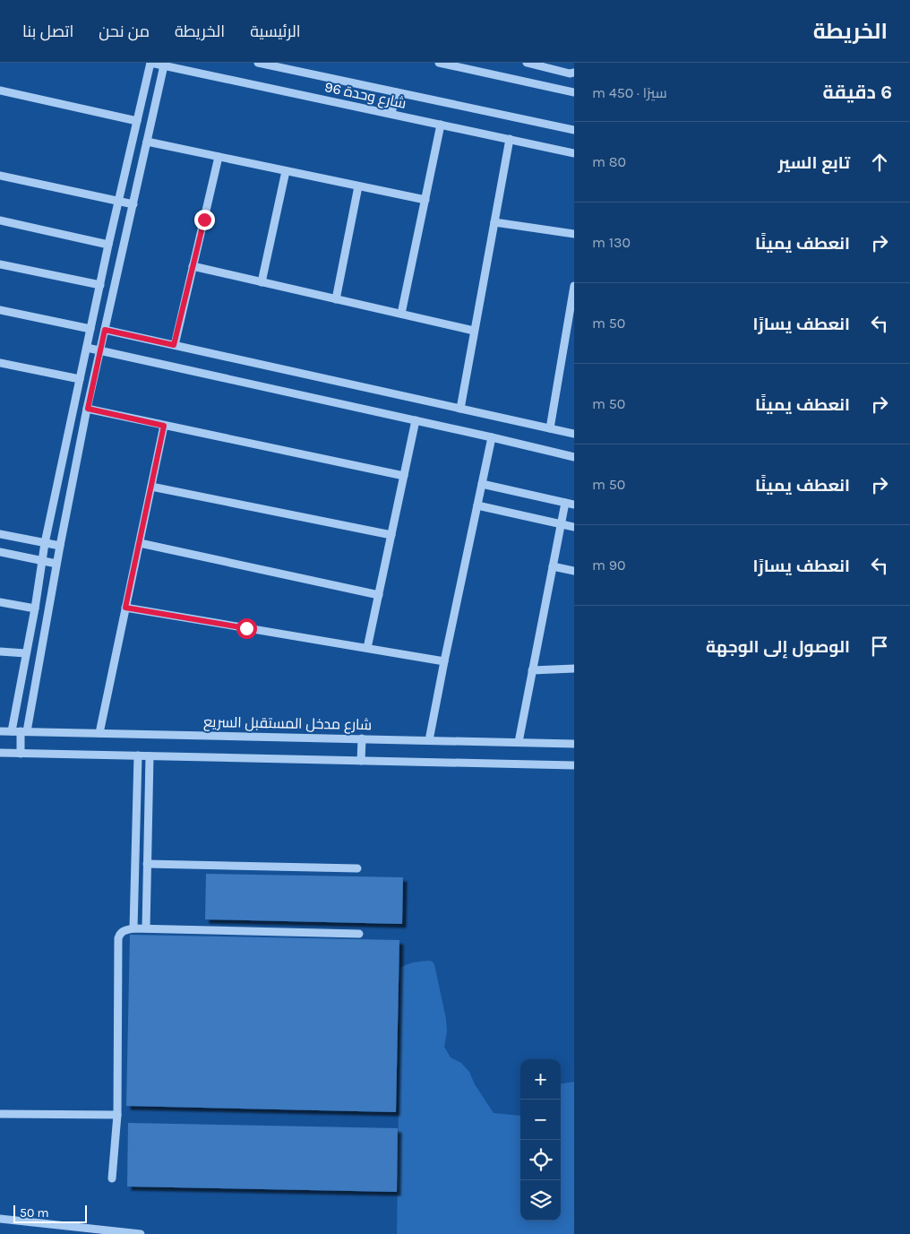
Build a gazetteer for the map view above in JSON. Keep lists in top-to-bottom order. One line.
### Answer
{"streets":{"street":["شارع وحدة 96","شارع مدخل المستقبل السريع"]},"scale_bar":"50 m","page":{"header":"الخريطة","nav":["الرئيسية","الخريطة","من نحن","اتصل بنا"],"heading":["6 دقيقة","سيرًا · 450 m"],"list":[["تابع السير","80 m"],["انعطف يمينًا","130 m"],["انعطف يسارًا","50 m"],["انعطف يمينًا","50 m"],["انعطف يمينًا","50 m"],["انعطف يسارًا","90 m"],"الوصول إلى الوجهة"],"map_buttons":["+","−"],"scale":"50 m"}}
